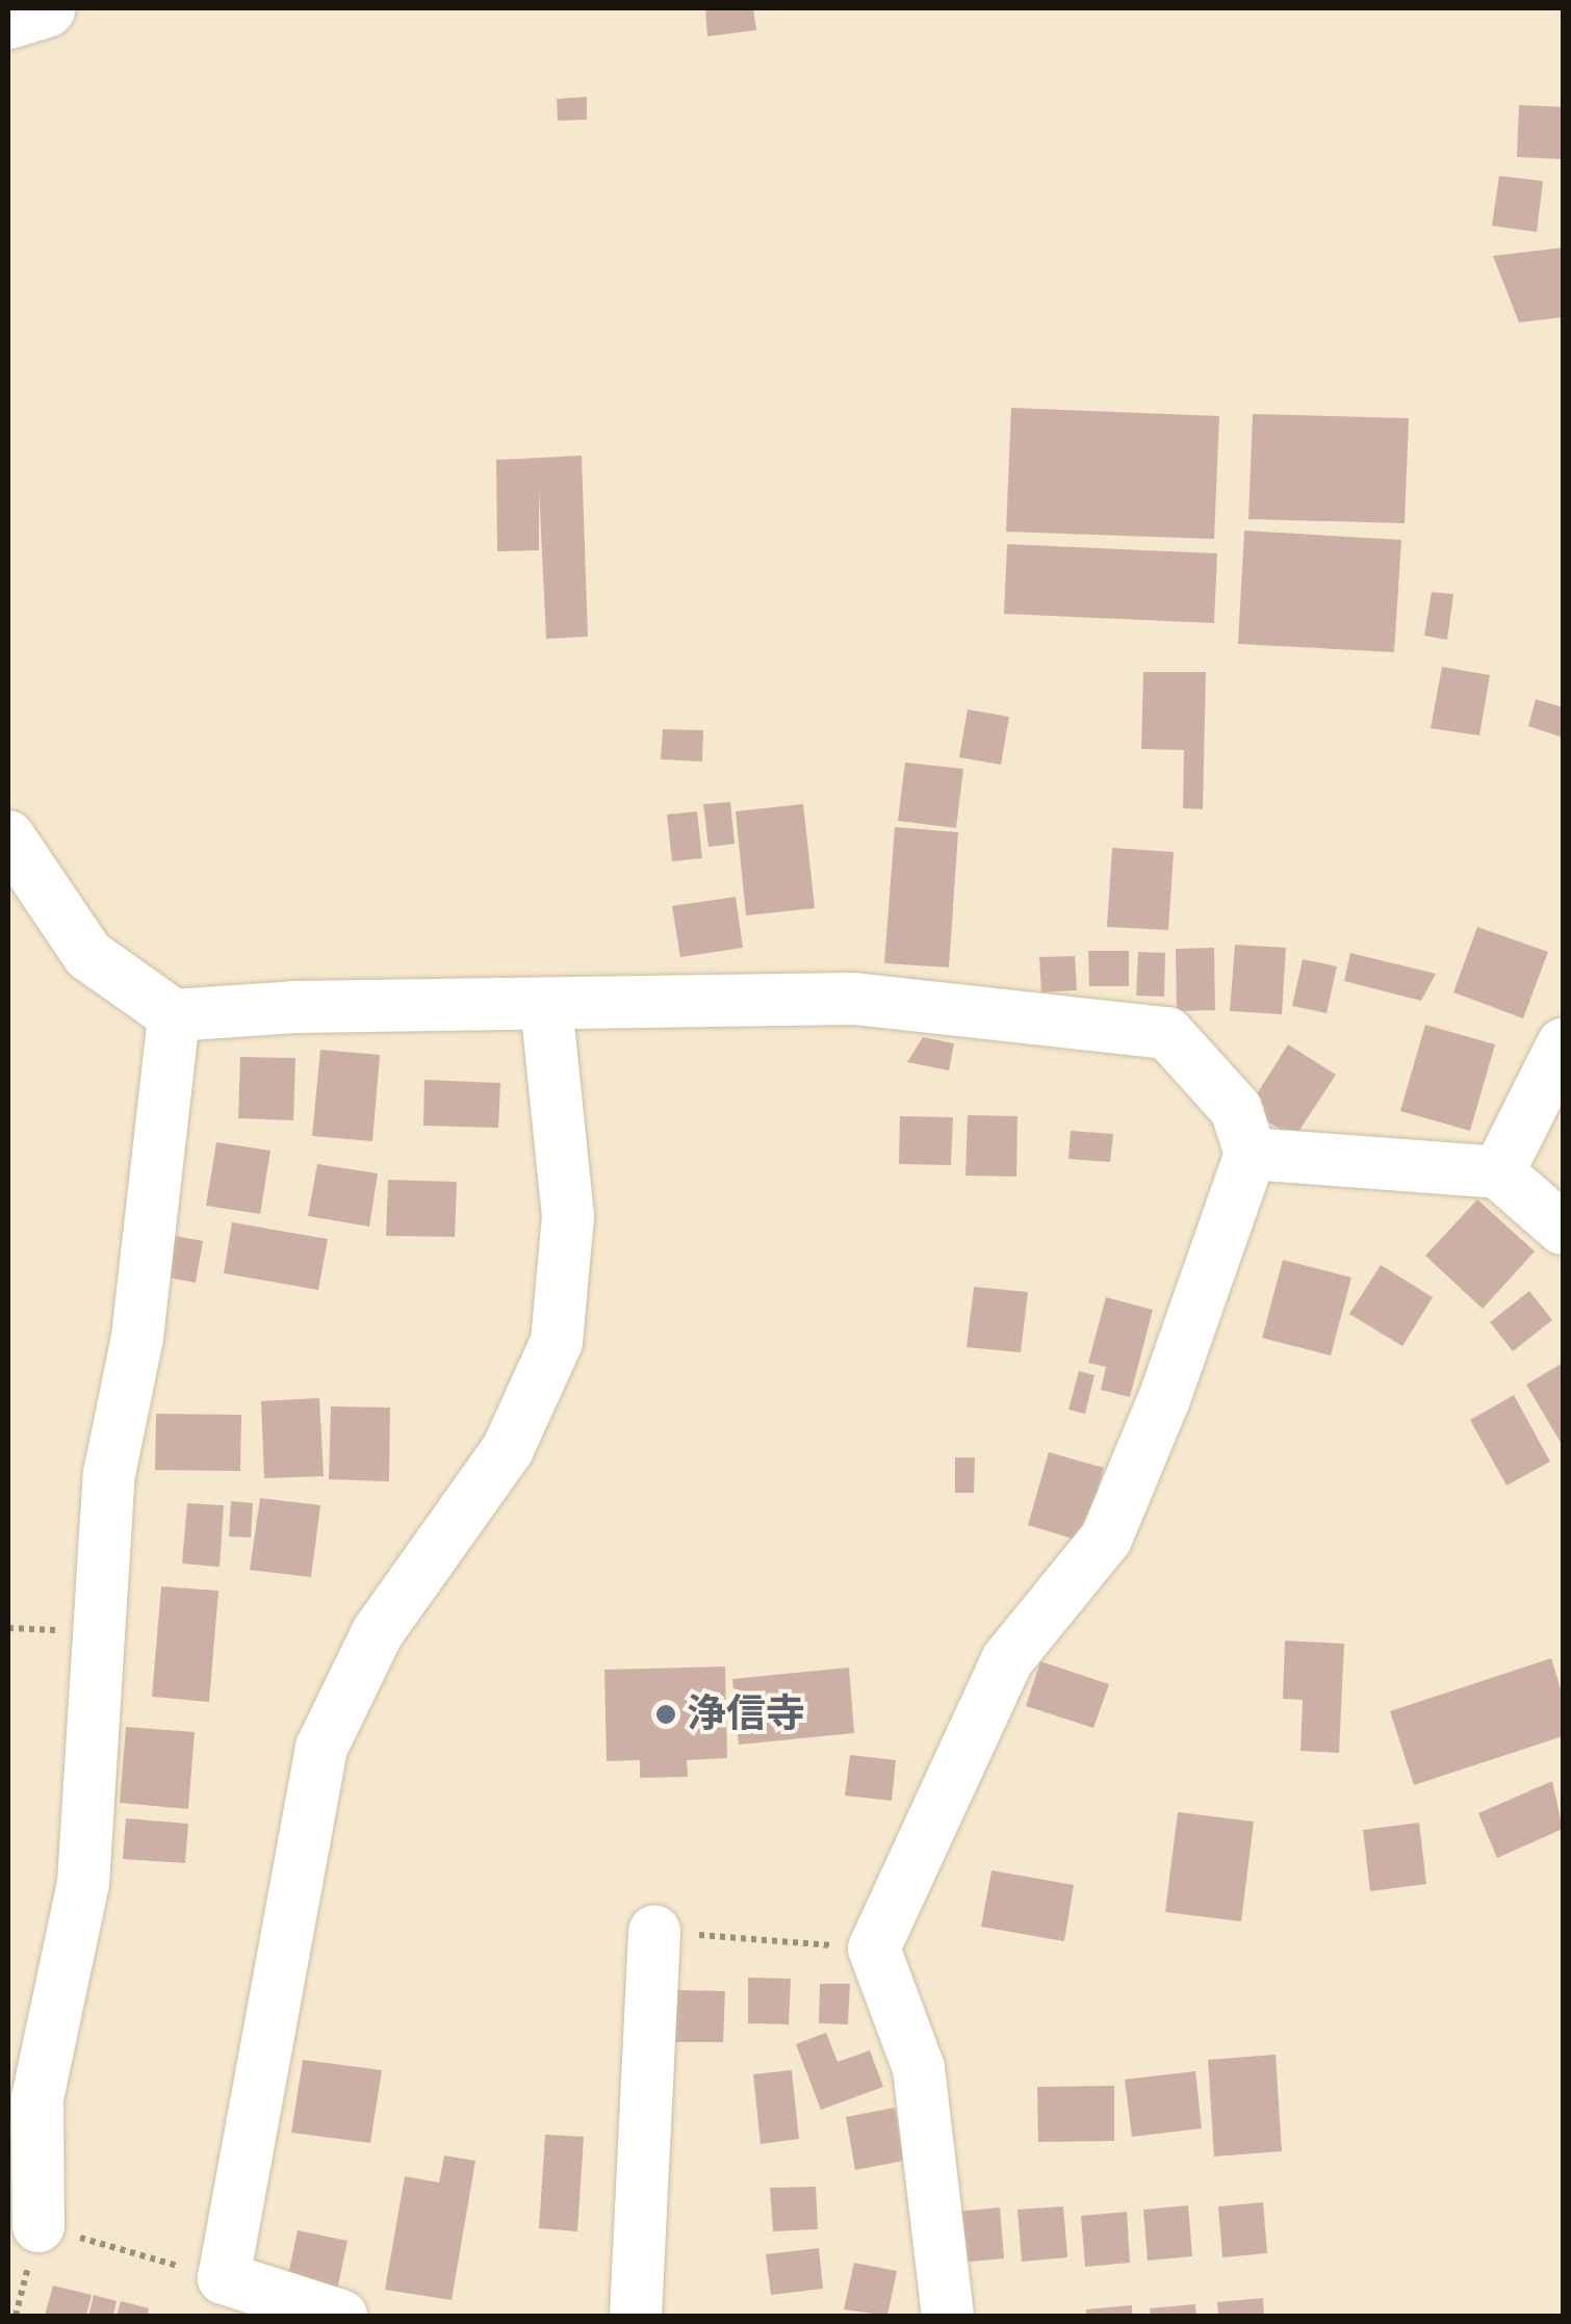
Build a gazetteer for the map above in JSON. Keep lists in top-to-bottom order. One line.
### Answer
{"places":["浄信寺"]}
